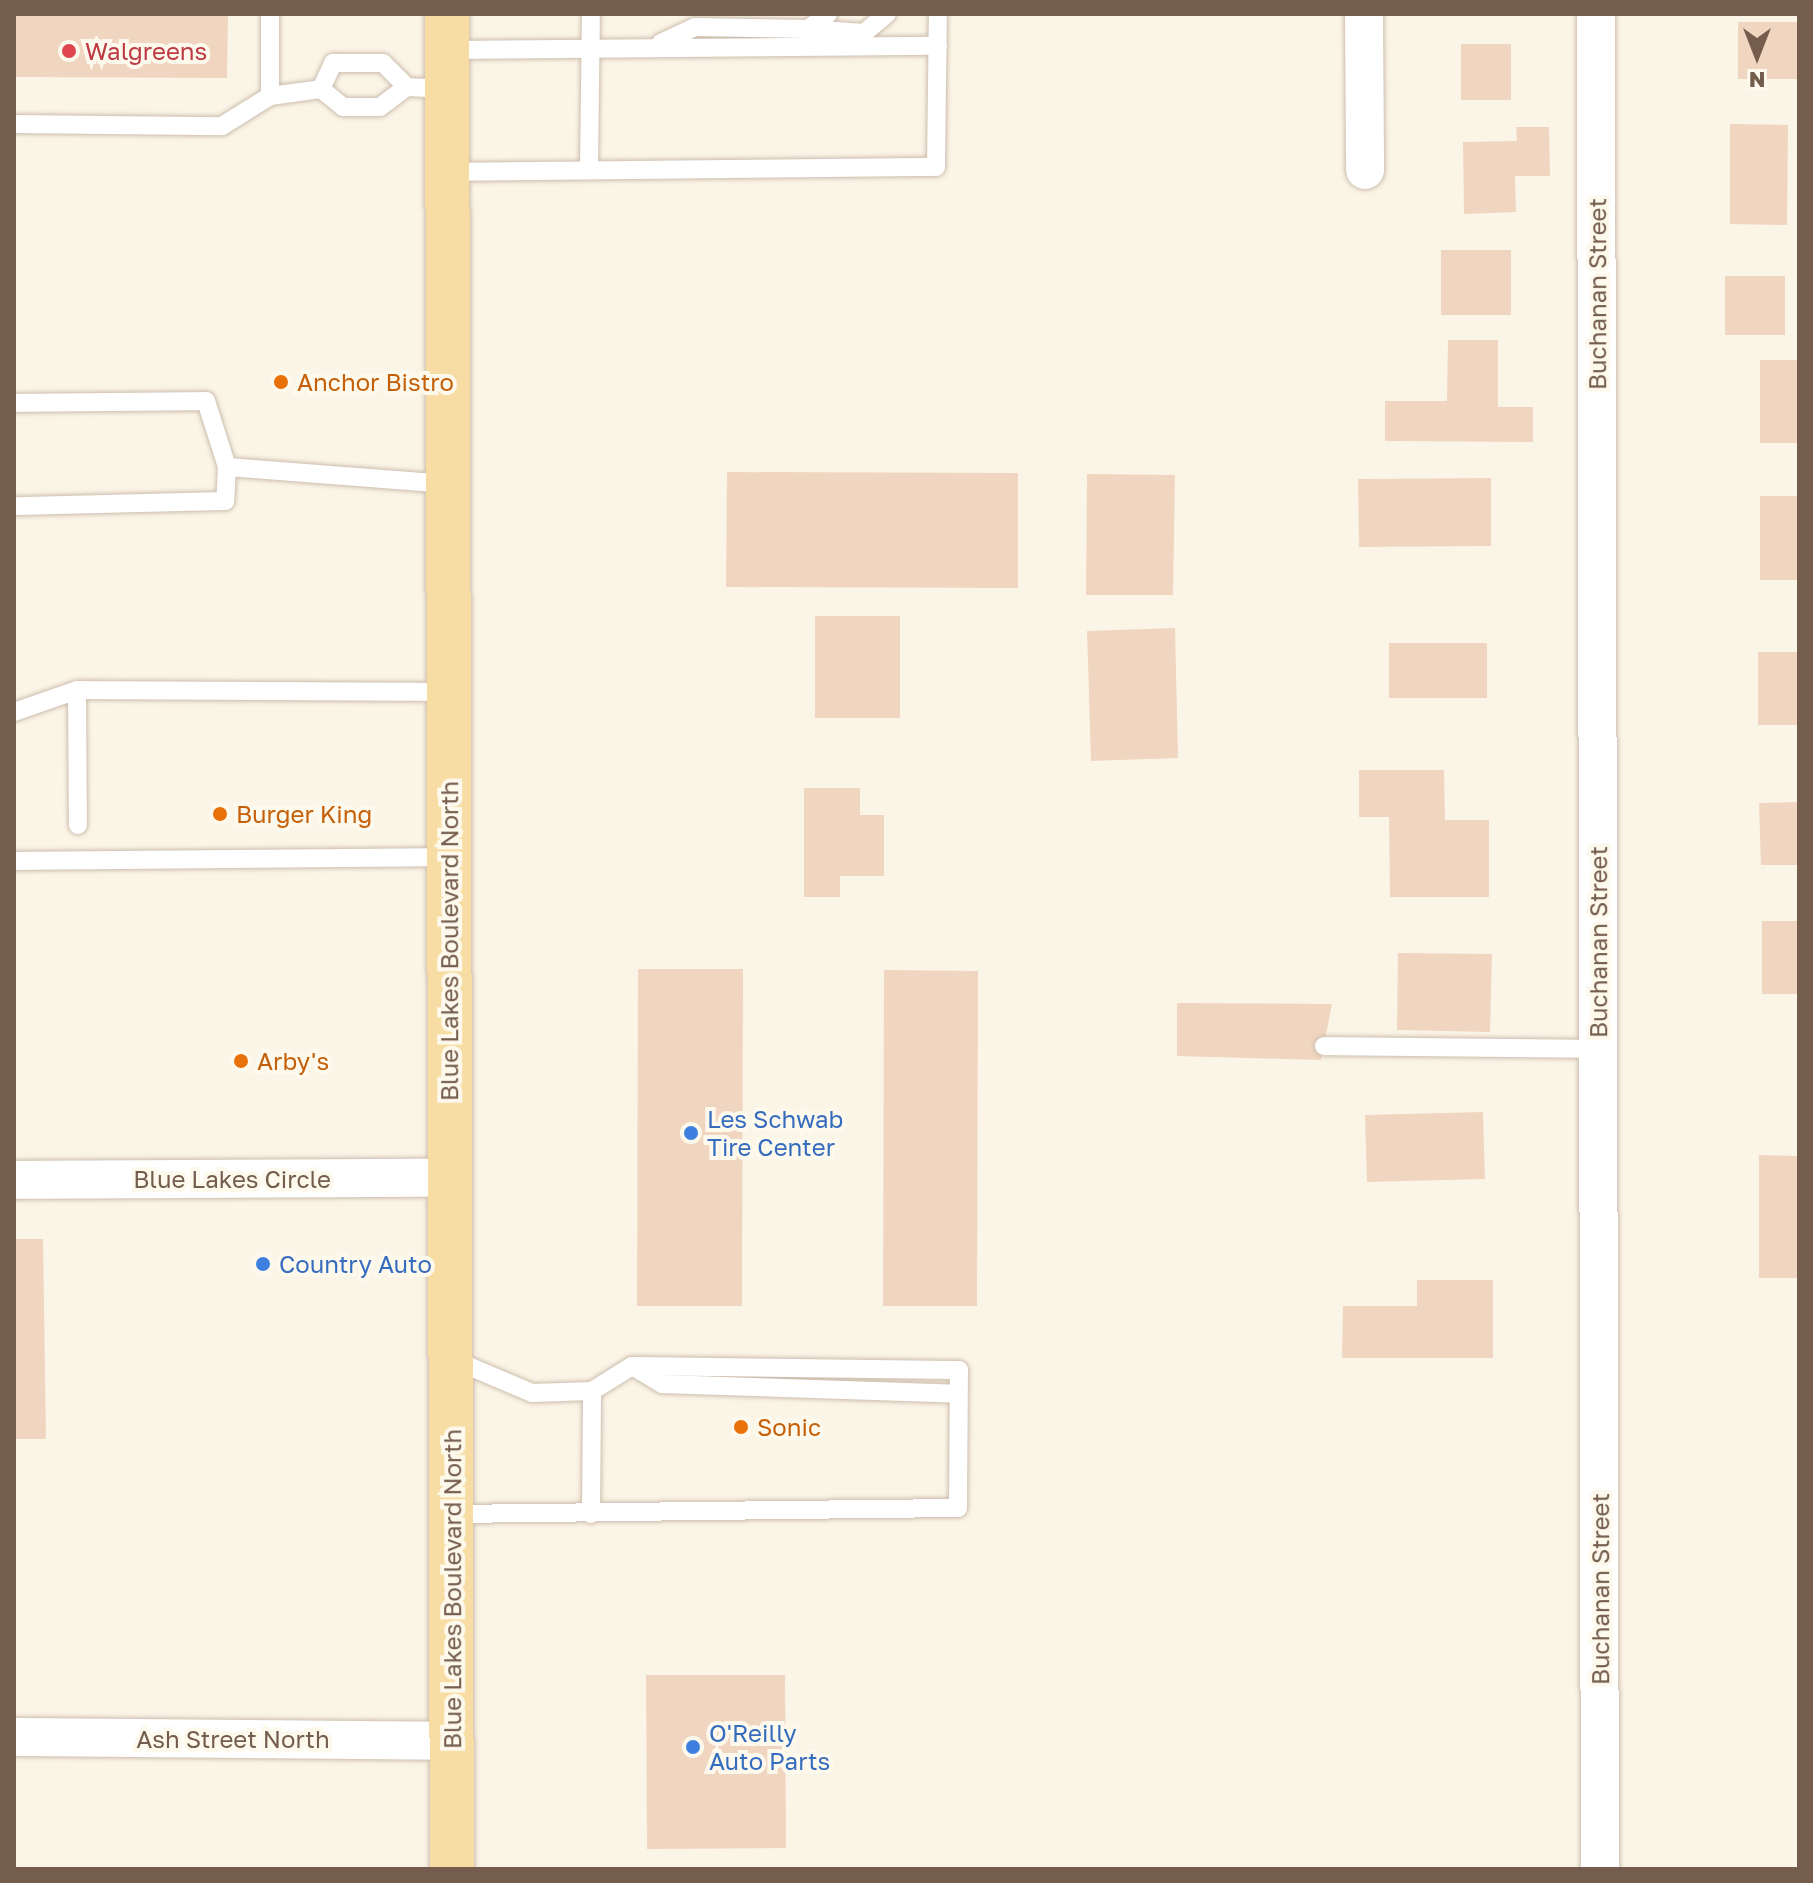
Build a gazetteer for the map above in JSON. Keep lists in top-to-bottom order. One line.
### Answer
{"streets":{"main road":["Blue Lakes Boulevard North"],"street":["Buchanan Street","Blue Lakes Circle","Ash Street North"]},"crossings":[["Blue Lakes Boulevard North","Blue Lakes Circle"],["Blue Lakes Boulevard North","Ash Street North"]],"places":["Walgreens","Anchor Bistro","Burger King","Arby's","Les Schwab Tire Center","Country Auto","Sonic","O'Reilly Auto Parts"],"north":"bottom"}
